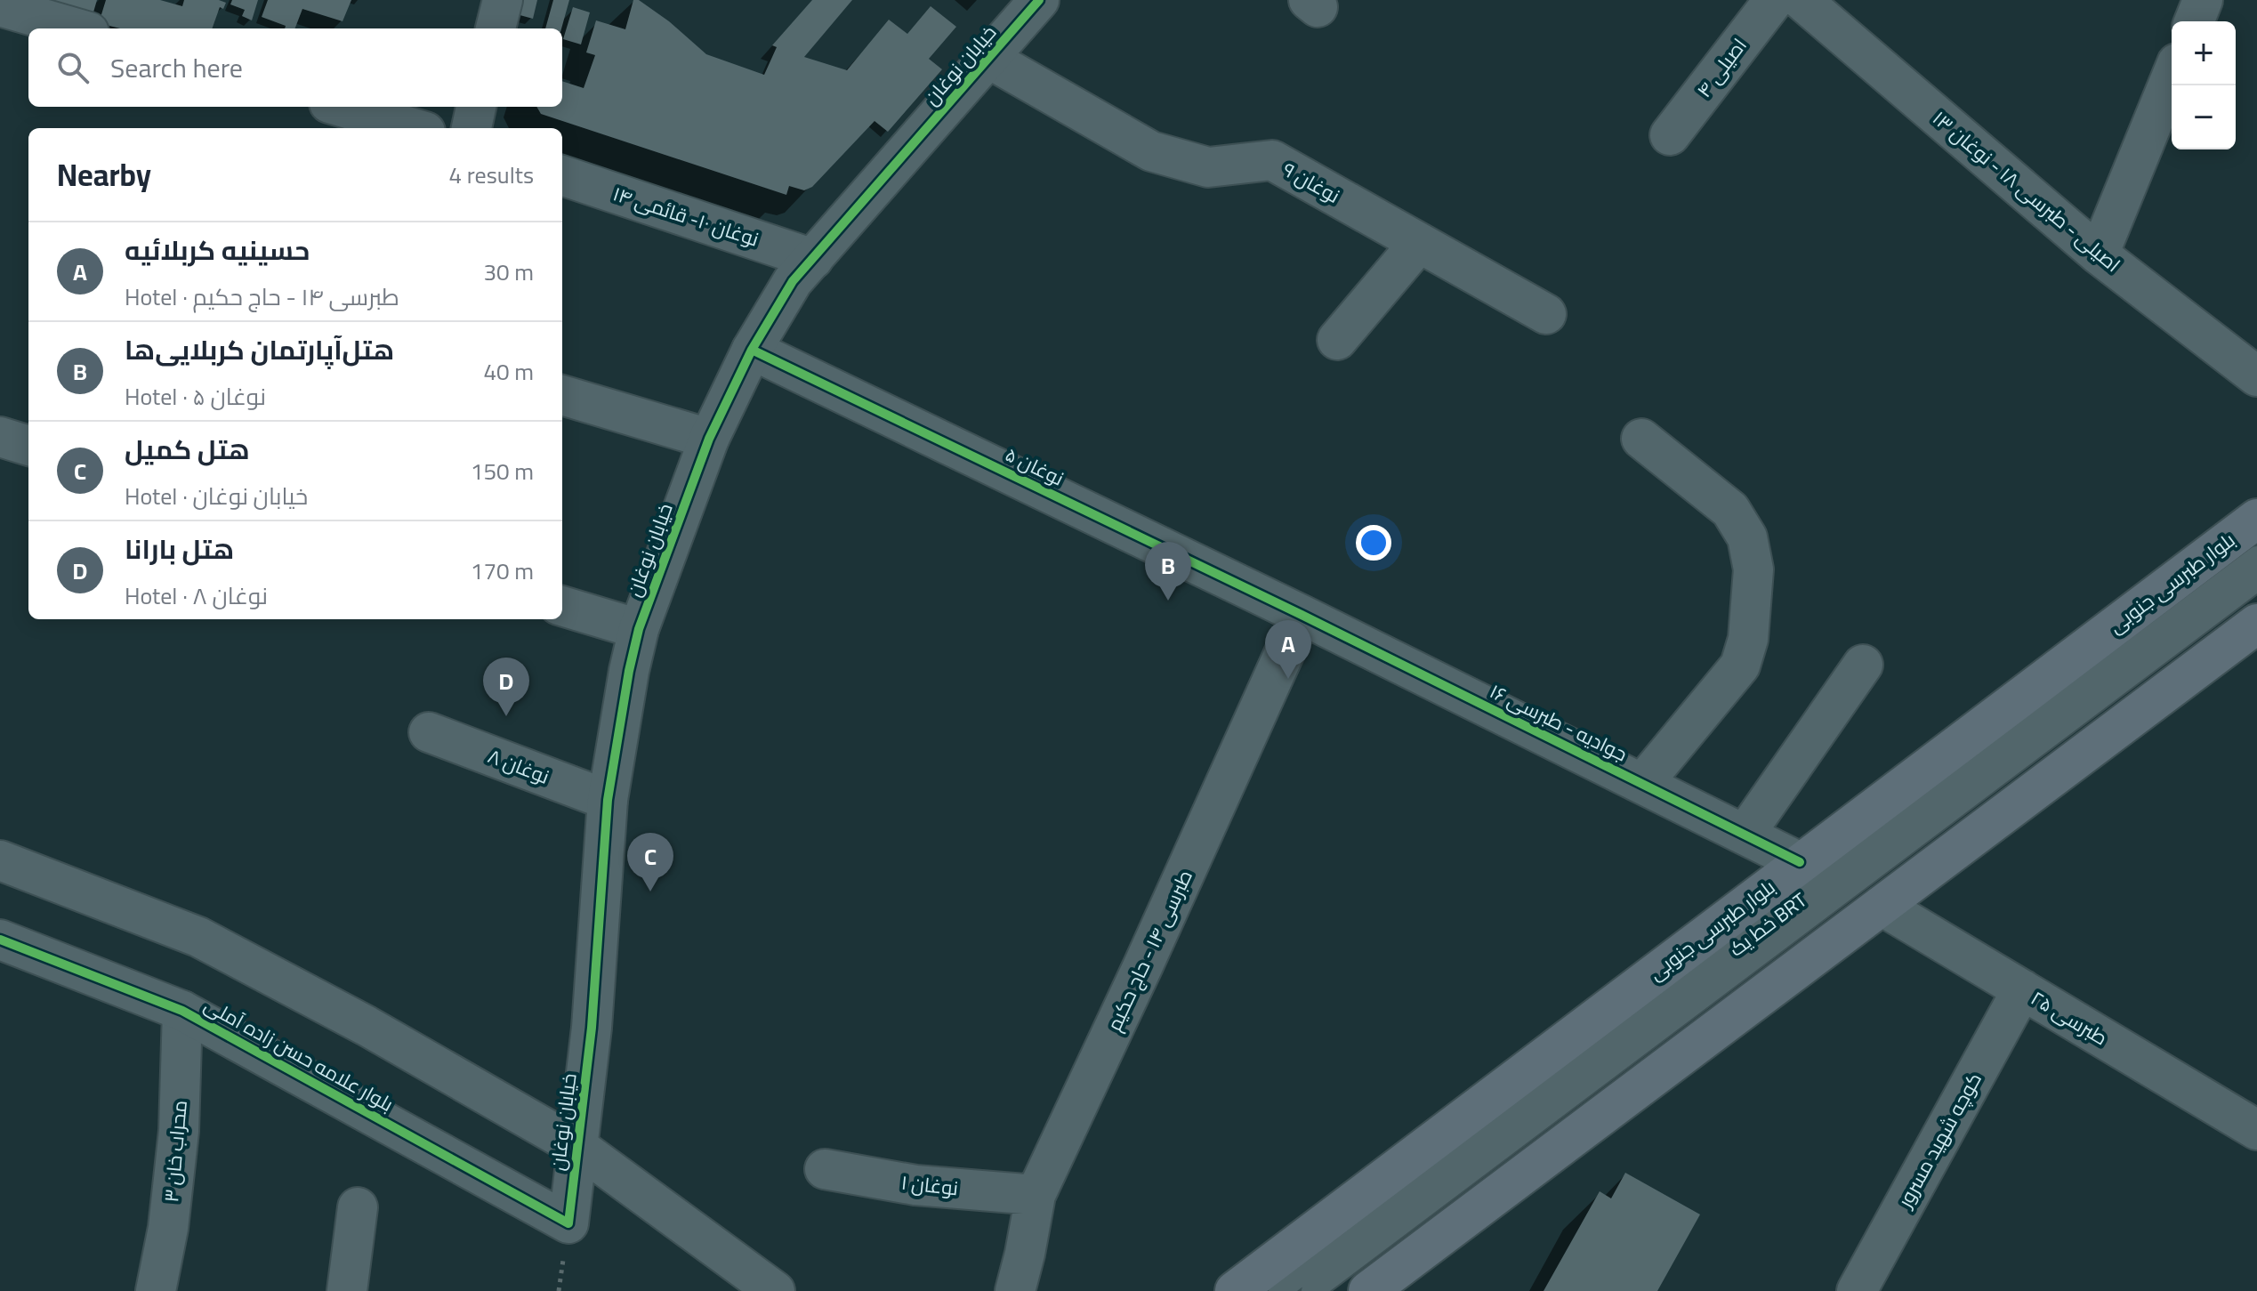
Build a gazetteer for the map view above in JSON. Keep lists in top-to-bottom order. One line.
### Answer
{"streets":{"main road":["بلوار طبرسی جنوبی"],"street":["خیابان نوغان","اصیلی ۴","نوغان ۹","اصیلی - طبرسی ۱۸ - نوغان ۱۳","نوغان ۱۰- قائمی ۱۴","نوغان ۵","جوادیه - طبرسی ۱۶","نوغان ۸","طبرسی ۱۴ - حاج حکیم","طبرسی ۲۵","بلوار علامه حسن زاده آملی","کوچه شهید مسرور","محراب خان ۳","نوغان ۱"],"lane":["خط یک BRT"]},"crossings":[["خیابان نوغان","نوغان ۹"],["خیابان نوغان","نوغان ۱۰- قائمی ۱۴"],["خیابان نوغان","نوغان ۵"],["خیابان نوغان","نوغان ۸"],["خیابان نوغان","بلوار علامه حسن زاده آملی"],["نوغان ۵","جوادیه - طبرسی ۱۶"],["نوغان ۵","طبرسی ۱۴ - حاج حکیم"],["بلوار طبرسی جنوبی","جوادیه - طبرسی ۱۶"],["جوادیه - طبرسی ۱۶","طبرسی ۱۴ - حاج حکیم"],["طبرسی ۱۴ - حاج حکیم","نوغان ۱"],["طبرسی ۲۵","کوچه شهید مسرور"],["بلوار علامه حسن زاده آملی","محراب خان ۳"]],"page":{"map_buttons":["+","−"],"search":"Search here","heading":["Nearby","4 results"],"list":[{"mark":"A","name":"حسینیه کربلائیه","note":"Hotel · طبرسی ۱۴ - حاج حکیم","value":"30 m"},{"mark":"B","name":"هتل‌آپارتمان کربلایی‌ها","note":"Hotel · نوغان ۵","value":"40 m"},{"mark":"C","name":"هتل کمیل","note":"Hotel · خیابان نوغان","value":"150 m"},{"mark":"D","name":"هتل بارانا","note":"Hotel · نوغان ۸","value":"170 m"}],"pins":["B","A","D","C"]}}
